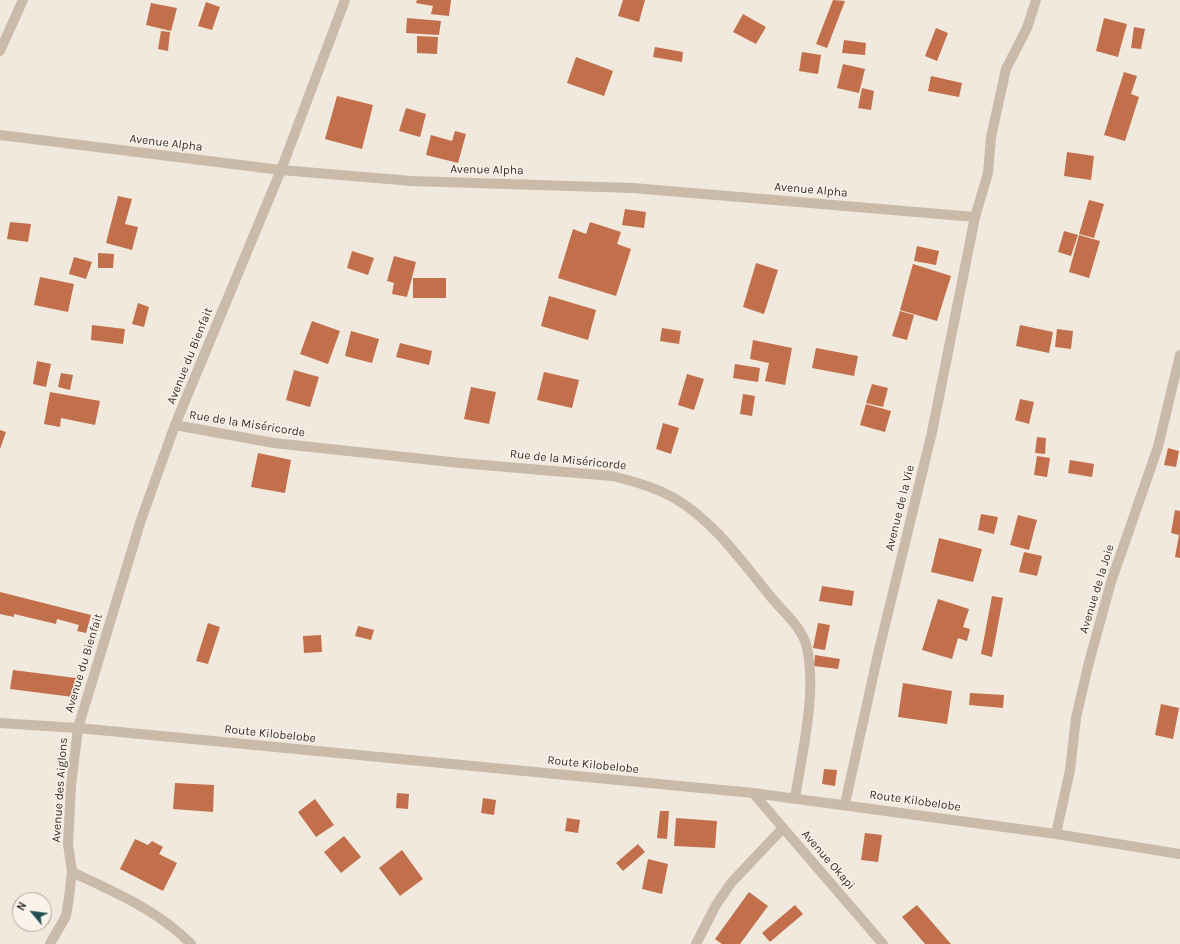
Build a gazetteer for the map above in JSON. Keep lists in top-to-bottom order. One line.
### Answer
{"streets":{"street":["Avenue Alpha","Avenue du Bienfait","Rue de la Miséricorde","Avenue de la Vie","Avenue de la Joie","Route Kilobelobe","Avenue des Aiglons","Avenue Okapi"]},"crossings":[["Avenue Alpha","Avenue du Bienfait"],["Avenue Alpha","Avenue de la Vie"],["Avenue du Bienfait","Rue de la Miséricorde"],["Avenue du Bienfait","Route Kilobelobe"],["Avenue du Bienfait","Avenue des Aiglons"],["Rue de la Miséricorde","Route Kilobelobe"],["Avenue de la Vie","Route Kilobelobe"],["Avenue de la Joie","Route Kilobelobe"],["Route Kilobelobe","Avenue des Aiglons"],["Route Kilobelobe","Avenue Okapi"]],"north":"top left"}
